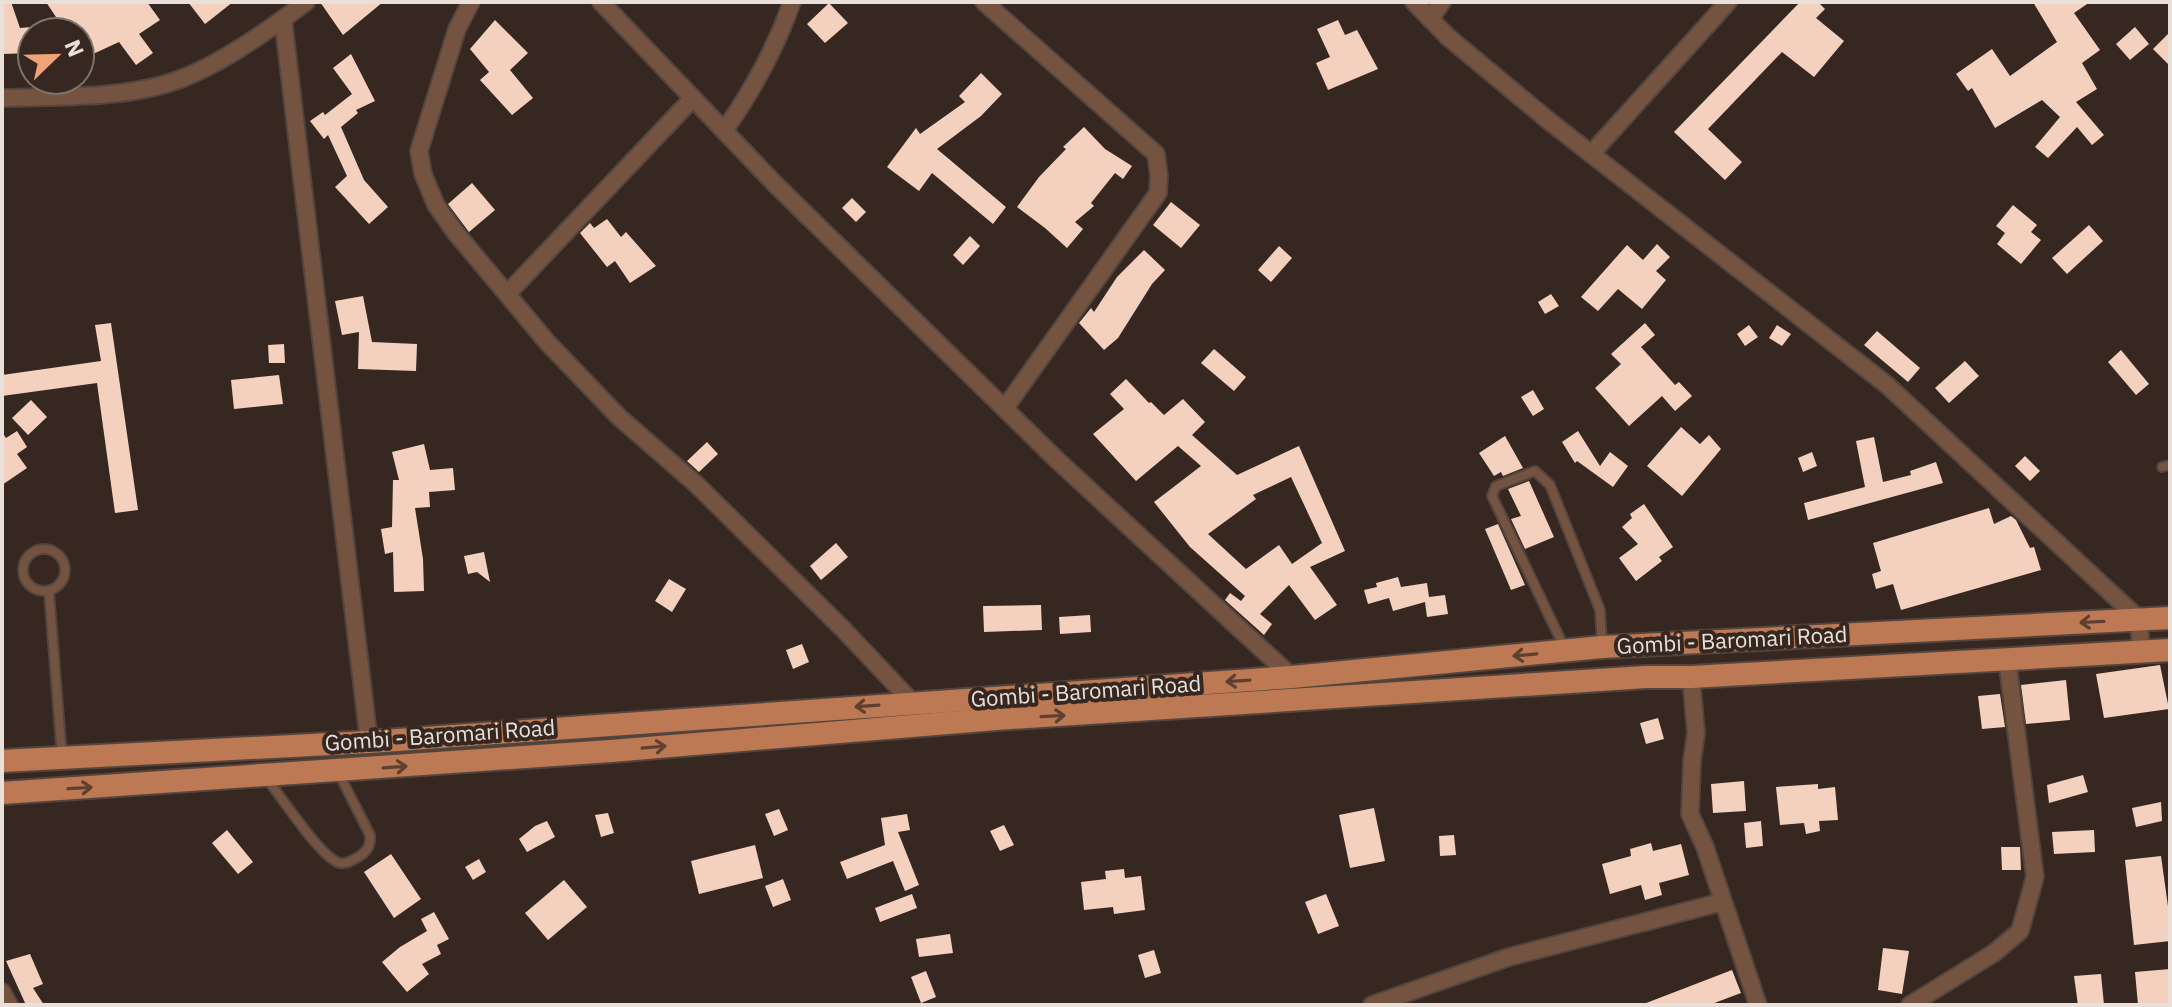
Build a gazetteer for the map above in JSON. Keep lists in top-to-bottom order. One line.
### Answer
{"streets":{"main road":["Gombi - Baromari Road"]},"north":"top right"}
